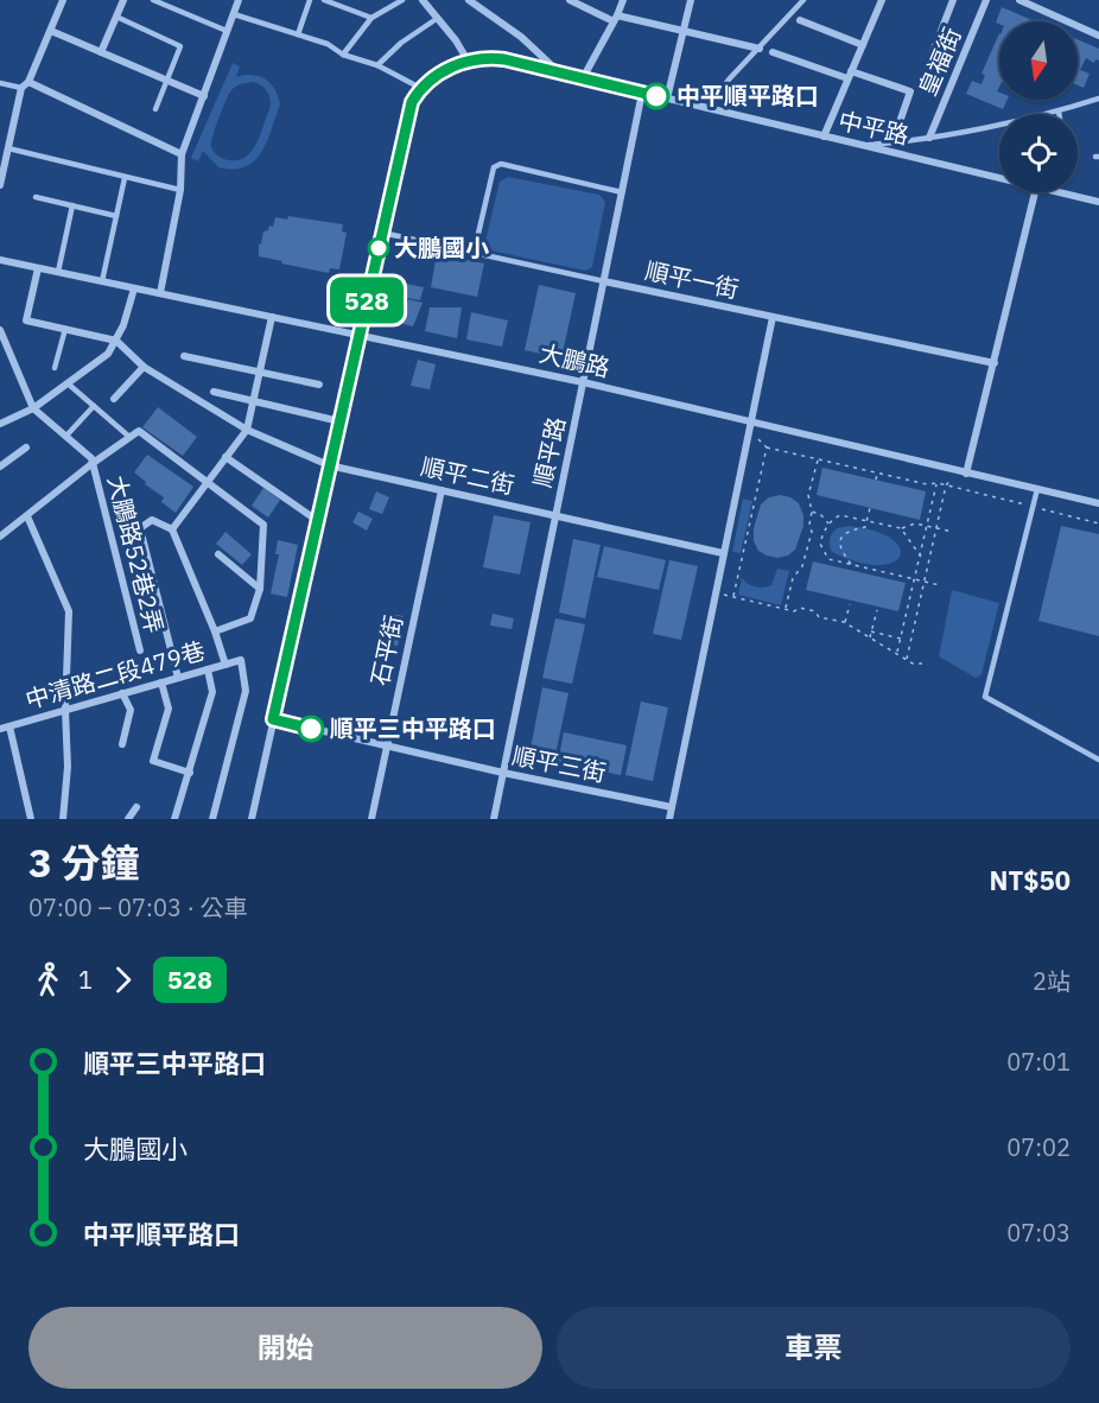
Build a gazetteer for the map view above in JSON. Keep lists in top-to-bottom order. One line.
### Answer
{"streets":{"street":["皇福街","中平路","順平一街","大鵬路","順平路","順平二街","大鵬路52巷2弄","石平街","中清路二段479巷","順平三街"]},"crossings":[["中平路","順平路"],["順平一街","順平路"],["大鵬路","順平路"],["順平路","順平二街"],["順平路","順平三街"],["順平二街","石平街"],["石平街","順平三街"]],"places":["中平順平路口","大鵬國小","順平三中平路口"],"lines":["bus line 528"],"north":"bottom","page":{"on_map":"528","heading":["3 分鐘","07:00 – 07:03 · 公車","NT$50"],"legs":["1","528","2站"],"list":[{"name":"順平三中平路口","value":"07:01"},{"name":"大鵬國小","value":"07:02"},{"name":"中平順平路口","value":"07:03"}],"buttons":["開始","車票"]}}
